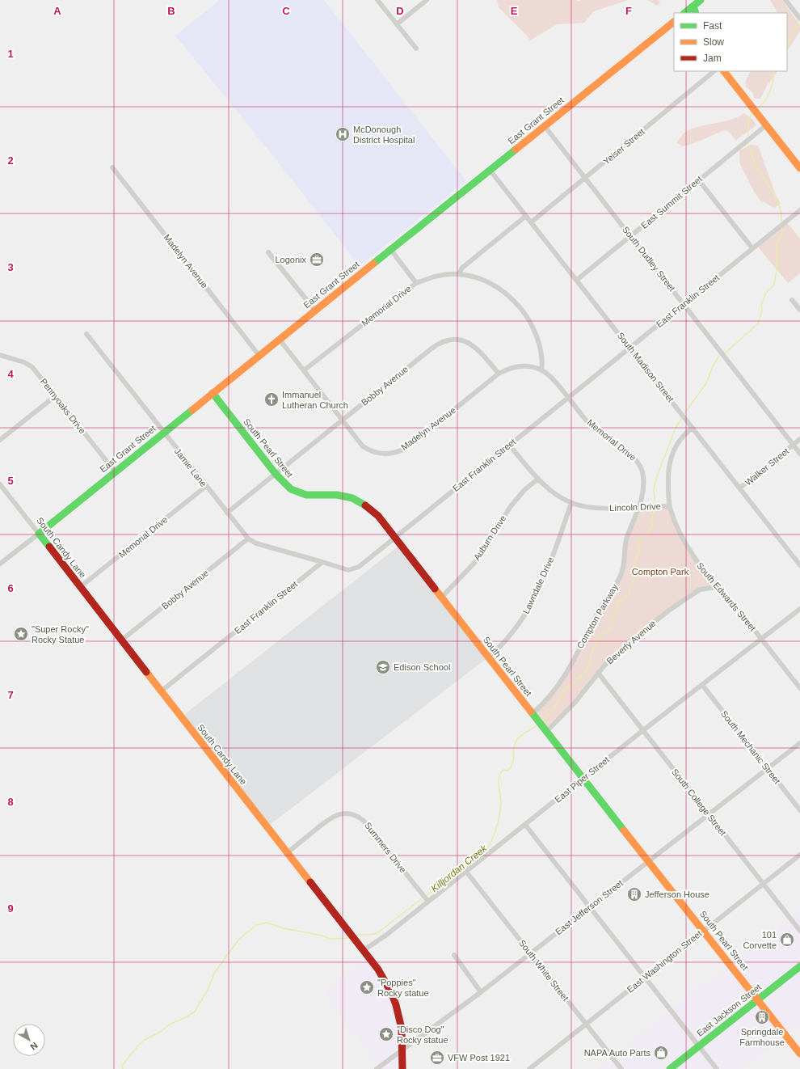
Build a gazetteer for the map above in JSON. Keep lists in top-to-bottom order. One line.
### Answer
{"streets":{"main road":["East Grant Street","South Pearl Street","South Candy Lane","East Jackson Street"],"street":["Yeiser Street","East Summit Street","South Dudley Street","Madelyn Avenue","East Franklin Street","Memorial Drive","South Madison Street","Bobby Avenue","Pennyoaks Drive","Walker Street","Jamie Lane","Lincoln Drive","Auburn Drive","Lawndale Drive","South Edwards Street","Compton Parkway","Beverly Avenue","South Mechanic Street","East Piper Street","South College Street","Summers Drive","East Jefferson Street","East Washington Street","South White Street"]},"crossings":[["East Grant Street","South Dudley Street"],["East Grant Street","Madelyn Avenue"],["East Grant Street","South Madison Street"],["East Grant Street","Pennyoaks Drive"],["East Grant Street","South Pearl Street"],["East Grant Street","Jamie Lane"],["East Grant Street","South Candy Lane"],["Yeiser Street","South Dudley Street"],["Yeiser Street","South Madison Street"],["East Summit Street","South Dudley Street"],["East Summit Street","South Madison Street"],["South Dudley Street","East Franklin Street"],["South Dudley Street","Walker Street"],["Madelyn Avenue","East Franklin Street"],["Madelyn Avenue","Memorial Drive"],["Madelyn Avenue","Bobby Avenue"],["East Franklin Street","Memorial Drive"],["East Franklin Street","South Madison Street"],["East Franklin Street","South Pearl Street"],["East Franklin Street","Jamie Lane"],["East Franklin Street","Lincoln Drive"],["East Franklin Street","South Candy Lane"],["Memorial Drive","Jamie Lane"],["Memorial Drive","Lincoln Drive"],["Memorial Drive","South Candy Lane"],["Memorial Drive","Compton Parkway"],["South Madison Street","Walker Street"],["South Madison Street","South Edwards Street"],["Bobby Avenue","South Pearl Street"],["Bobby Avenue","Jamie Lane"],["Bobby Avenue","South Candy Lane"],["South Pearl Street","Auburn Drive"],["South Pearl Street","Lawndale Drive"],["South Pearl Street","Compton Parkway"],["South Pearl Street","Beverly Avenue"],["South Pearl Street","East Piper Street"],["South Pearl Street","East Jefferson Street"],["South Pearl Street","East Washington Street"],["South Pearl Street","East Jackson Street"],["Lincoln Drive","Auburn Drive"],["Lincoln Drive","Lawndale Drive"],["Lincoln Drive","South Edwards Street"],["Lincoln Drive","Compton Parkway"],["South Candy Lane","East Piper Street"],["South Candy Lane","Summers Drive"],["South Candy Lane","East Jefferson Street"],["South Edwards Street","Beverly Avenue"],["South Edwards Street","East Piper Street"],["Beverly Avenue","South College Street"],["South Mechanic Street","East Piper Street"],["South Mechanic Street","East Jefferson Street"],["East Piper Street","South College Street"],["East Piper Street","Summers Drive"],["East Piper Street","South White Street"],["South College Street","East Jefferson Street"],["South College Street","East Washington Street"],["East Jefferson Street","South White Street"],["East Washington Street","South White Street"]],"water":["Killjordan Creek"],"parks":["Compton Park"],"places":{"hospital":["McDonough District Hospital"],"office":["Logonix","VFW Post 1921"],"church":["Immanuel Lutheran Church"],"place":["\"Super Rocky\" Rocky Statue","\"Poppies\" Rocky statue","\"Disco Dog\" Rocky statue"],"school or university":["Edison School"],"building":["Jefferson House","Springdale Farmhouse"],"shop":["101 Corvette","NAPA Auto Parts"]},"legend":["Fast","Slow","Jam"],"north":"bottom right","grid":{"columns":["A","B","C","D","E","F"],"rows":["1","2","3","4","5","6","7","8","9"]}}
